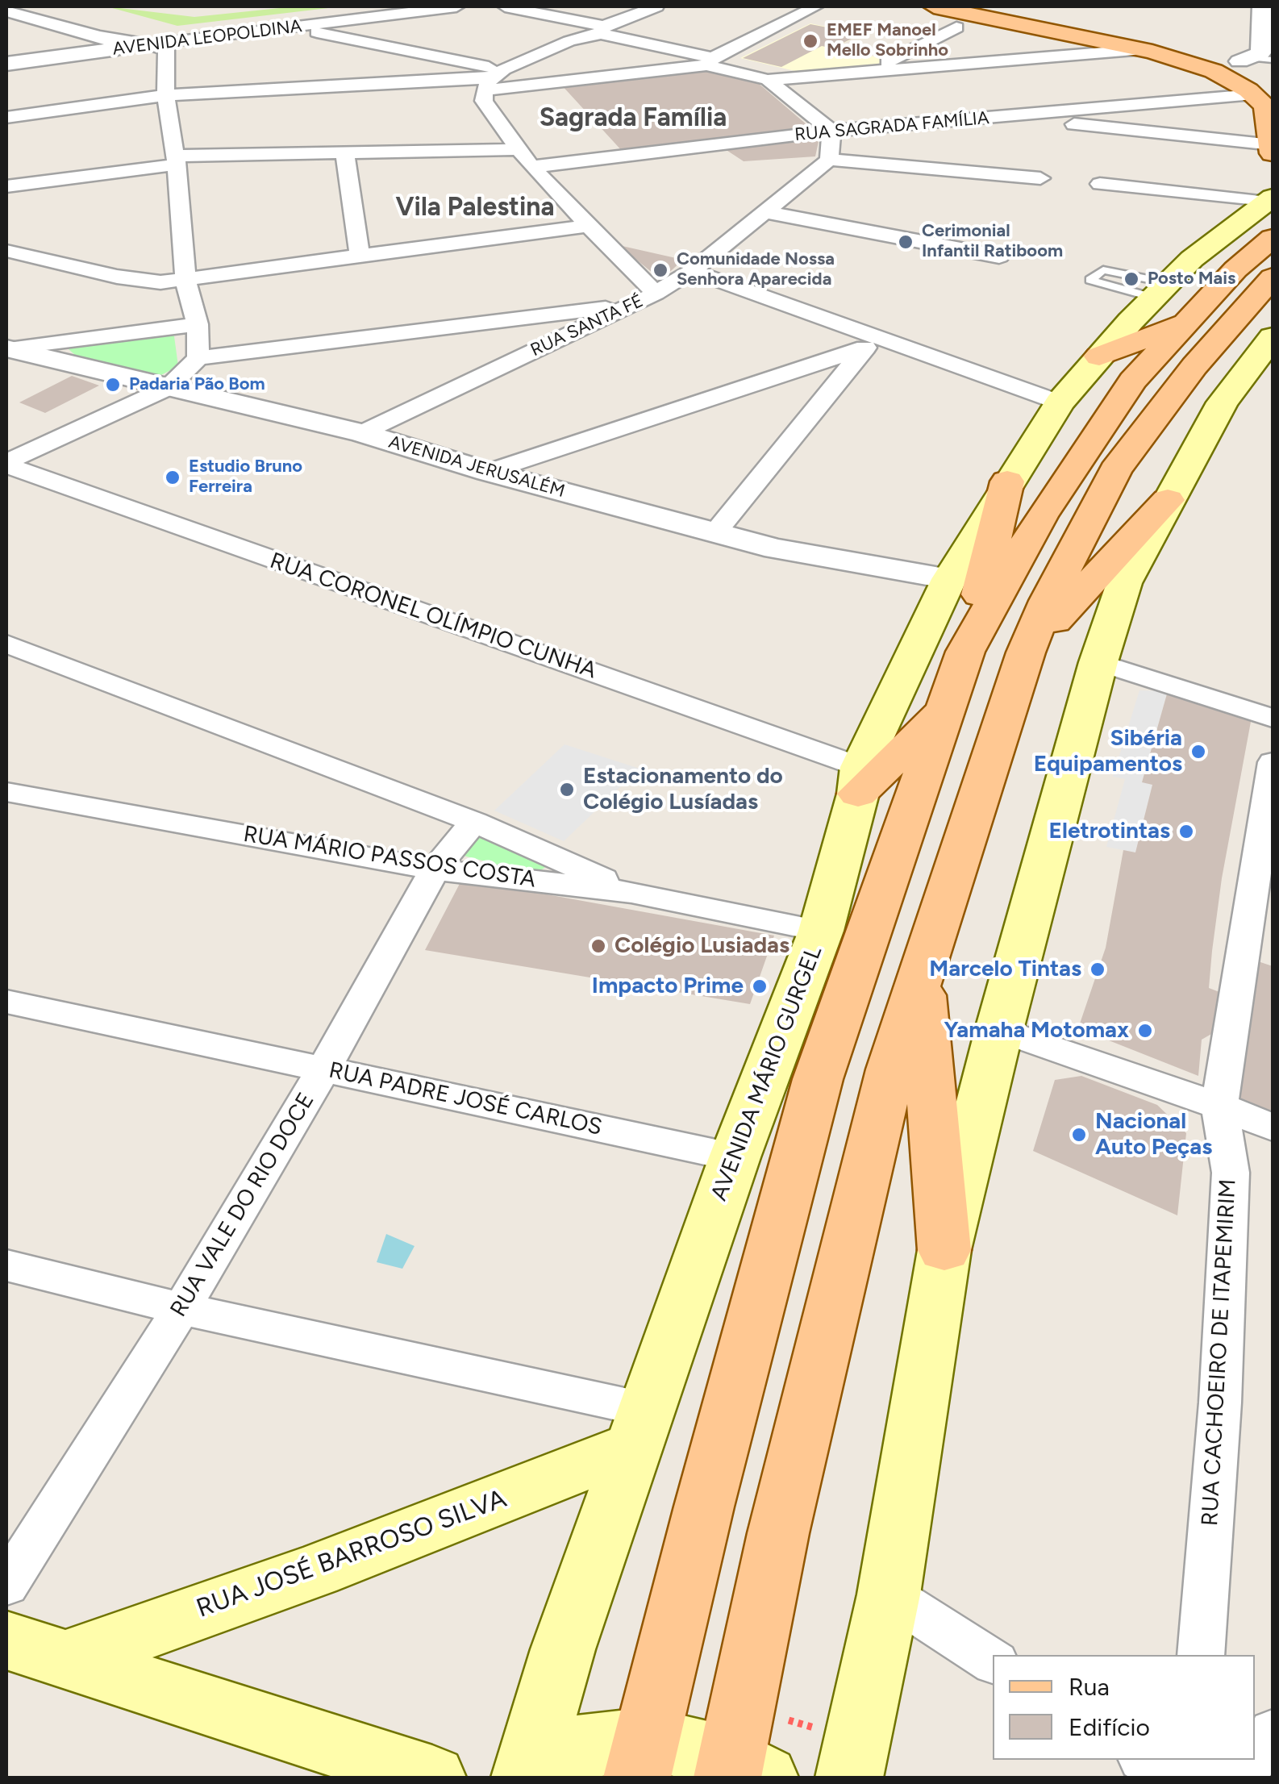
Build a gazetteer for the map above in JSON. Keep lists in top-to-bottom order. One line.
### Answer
{"streets":{"main road":["AVENIDA MÁRIO GURGEL","RUA JOSÉ BARROSO SILVA"],"street":["AVENIDA LEOPOLDINA","RUA SAGRADA FAMÍLIA","RUA SANTA FÉ","AVENIDA JERUSALÉM","RUA CORONEL OLÍMPIO CUNHA","RUA MÁRIO PASSOS COSTA","RUA PADRE JOSÉ CARLOS","RUA VALE DO RIO DOCE","RUA CACHOEIRO DE ITAPEMIRIM"]},"crossings":[["RUA SANTA FÉ","AVENIDA JERUSALÉM"],["AVENIDA JERUSALÉM","AVENIDA MÁRIO GURGEL"],["RUA CORONEL OLÍMPIO CUNHA","AVENIDA MÁRIO GURGEL"],["RUA MÁRIO PASSOS COSTA","AVENIDA MÁRIO GURGEL"],["RUA MÁRIO PASSOS COSTA","RUA VALE DO RIO DOCE"],["AVENIDA MÁRIO GURGEL","RUA PADRE JOSÉ CARLOS"],["AVENIDA MÁRIO GURGEL","RUA JOSÉ BARROSO SILVA"],["RUA PADRE JOSÉ CARLOS","RUA VALE DO RIO DOCE"]],"districts":["Sagrada Família","Vila Palestina"],"places":["EMEF Manoel Mello Sobrinho","Cerimonial Infantil Ratiboom","Comunidade Nossa Senhora Aparecida","Posto Mais","Padaria Pão Bom","Estudio Bruno Ferreira","Sibéria Equipamentos","Estacionamento do Colégio Lusíadas","Eletrotintas","Colégio Lusiadas","Marcelo Tintas","Impacto Prime","Yamaha Motomax","Nacional Auto Peças"],"legend":["Rua","Edifício"]}
